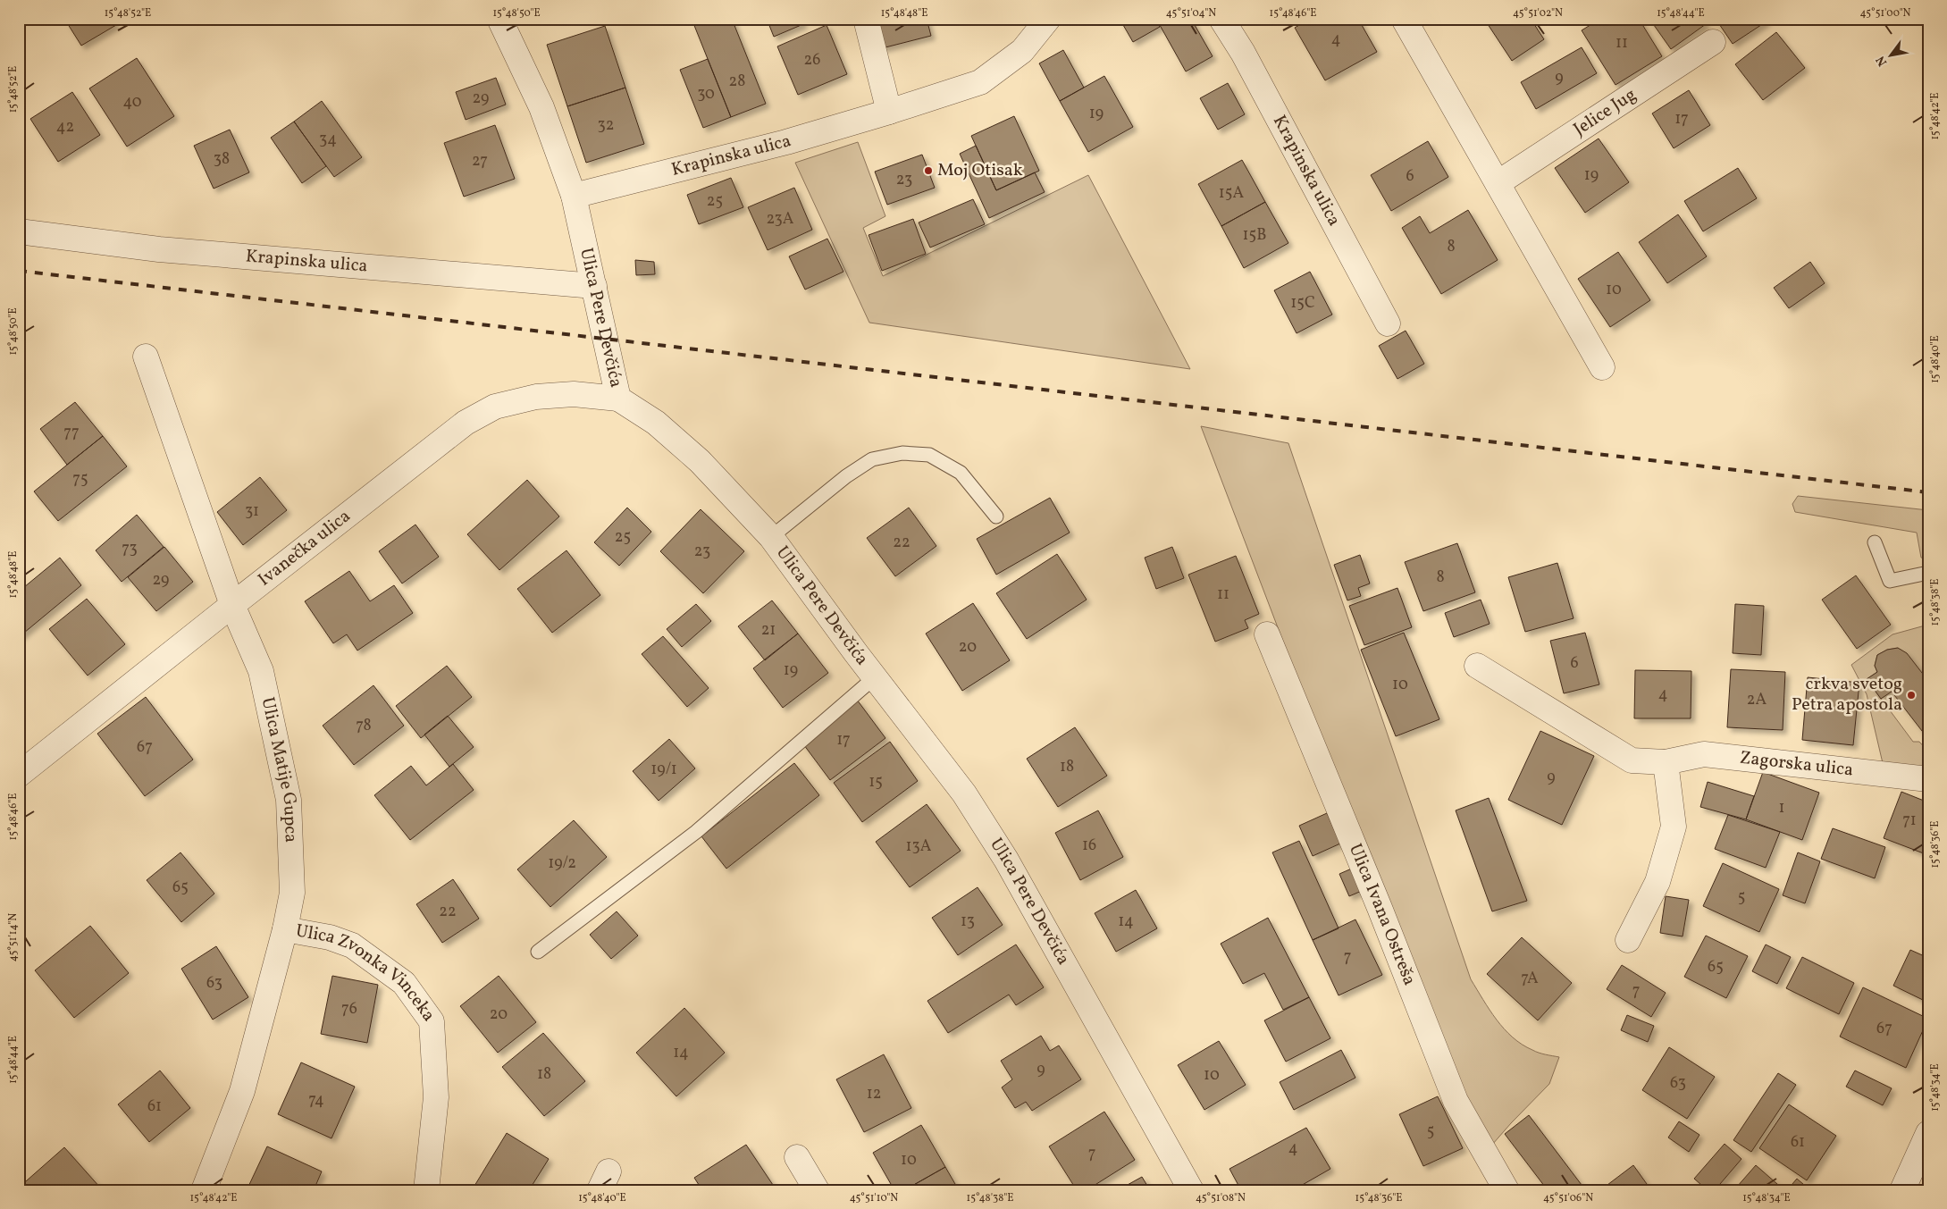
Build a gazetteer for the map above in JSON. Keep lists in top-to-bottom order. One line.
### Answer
{"streets":{"street":["Jelice Jug","Krapinska ulica","Ulica Pere Devčića","Ivanečka ulica","Zagorska ulica","Ulica Matije Gupca","Ulica Ivana Ostreša","Ulica Zvonka Vinceka"]},"crossings":[["Krapinska ulica","Ulica Pere Devčića"],["Ulica Pere Devčića","Ivanečka ulica"],["Ivanečka ulica","Ulica Matije Gupca"],["Ulica Matije Gupca","Ulica Zvonka Vinceka"]],"places":["Moj Otisak","crkva svetog Petra apostola"],"house_numbers":["4","11","26","9","28","30","29","40","19","17","32","42","34","38","27","19","6","23","15A","25","23A","15B","8","10","15C","77","75","31","25","22","73","23","8","29","11","21","20","6","19","10","4","2A","78","17","67","18","19/1","9","15","1","71","16","13A","19/2","65","5","22","13","14","7","65","7A","63","7","76","20","67","14","9","18","10","63","12","74","61","5","61","4","7","10"],"north":"bottom left","coordinates":["15°48'52\"E","15°48'50\"E","15°48'48\"E","45°51'04\"N","15°48'46\"E","45°51'02\"N","15°48'44\"E","45°51'00\"N","15°48'42\"E","15°48'40\"E","15°48'38\"E","15°48'36\"E","45°51'14\"N","15°48'34\"E","45°51'10\"N","45°51'08\"N","45°51'06\"N"]}
